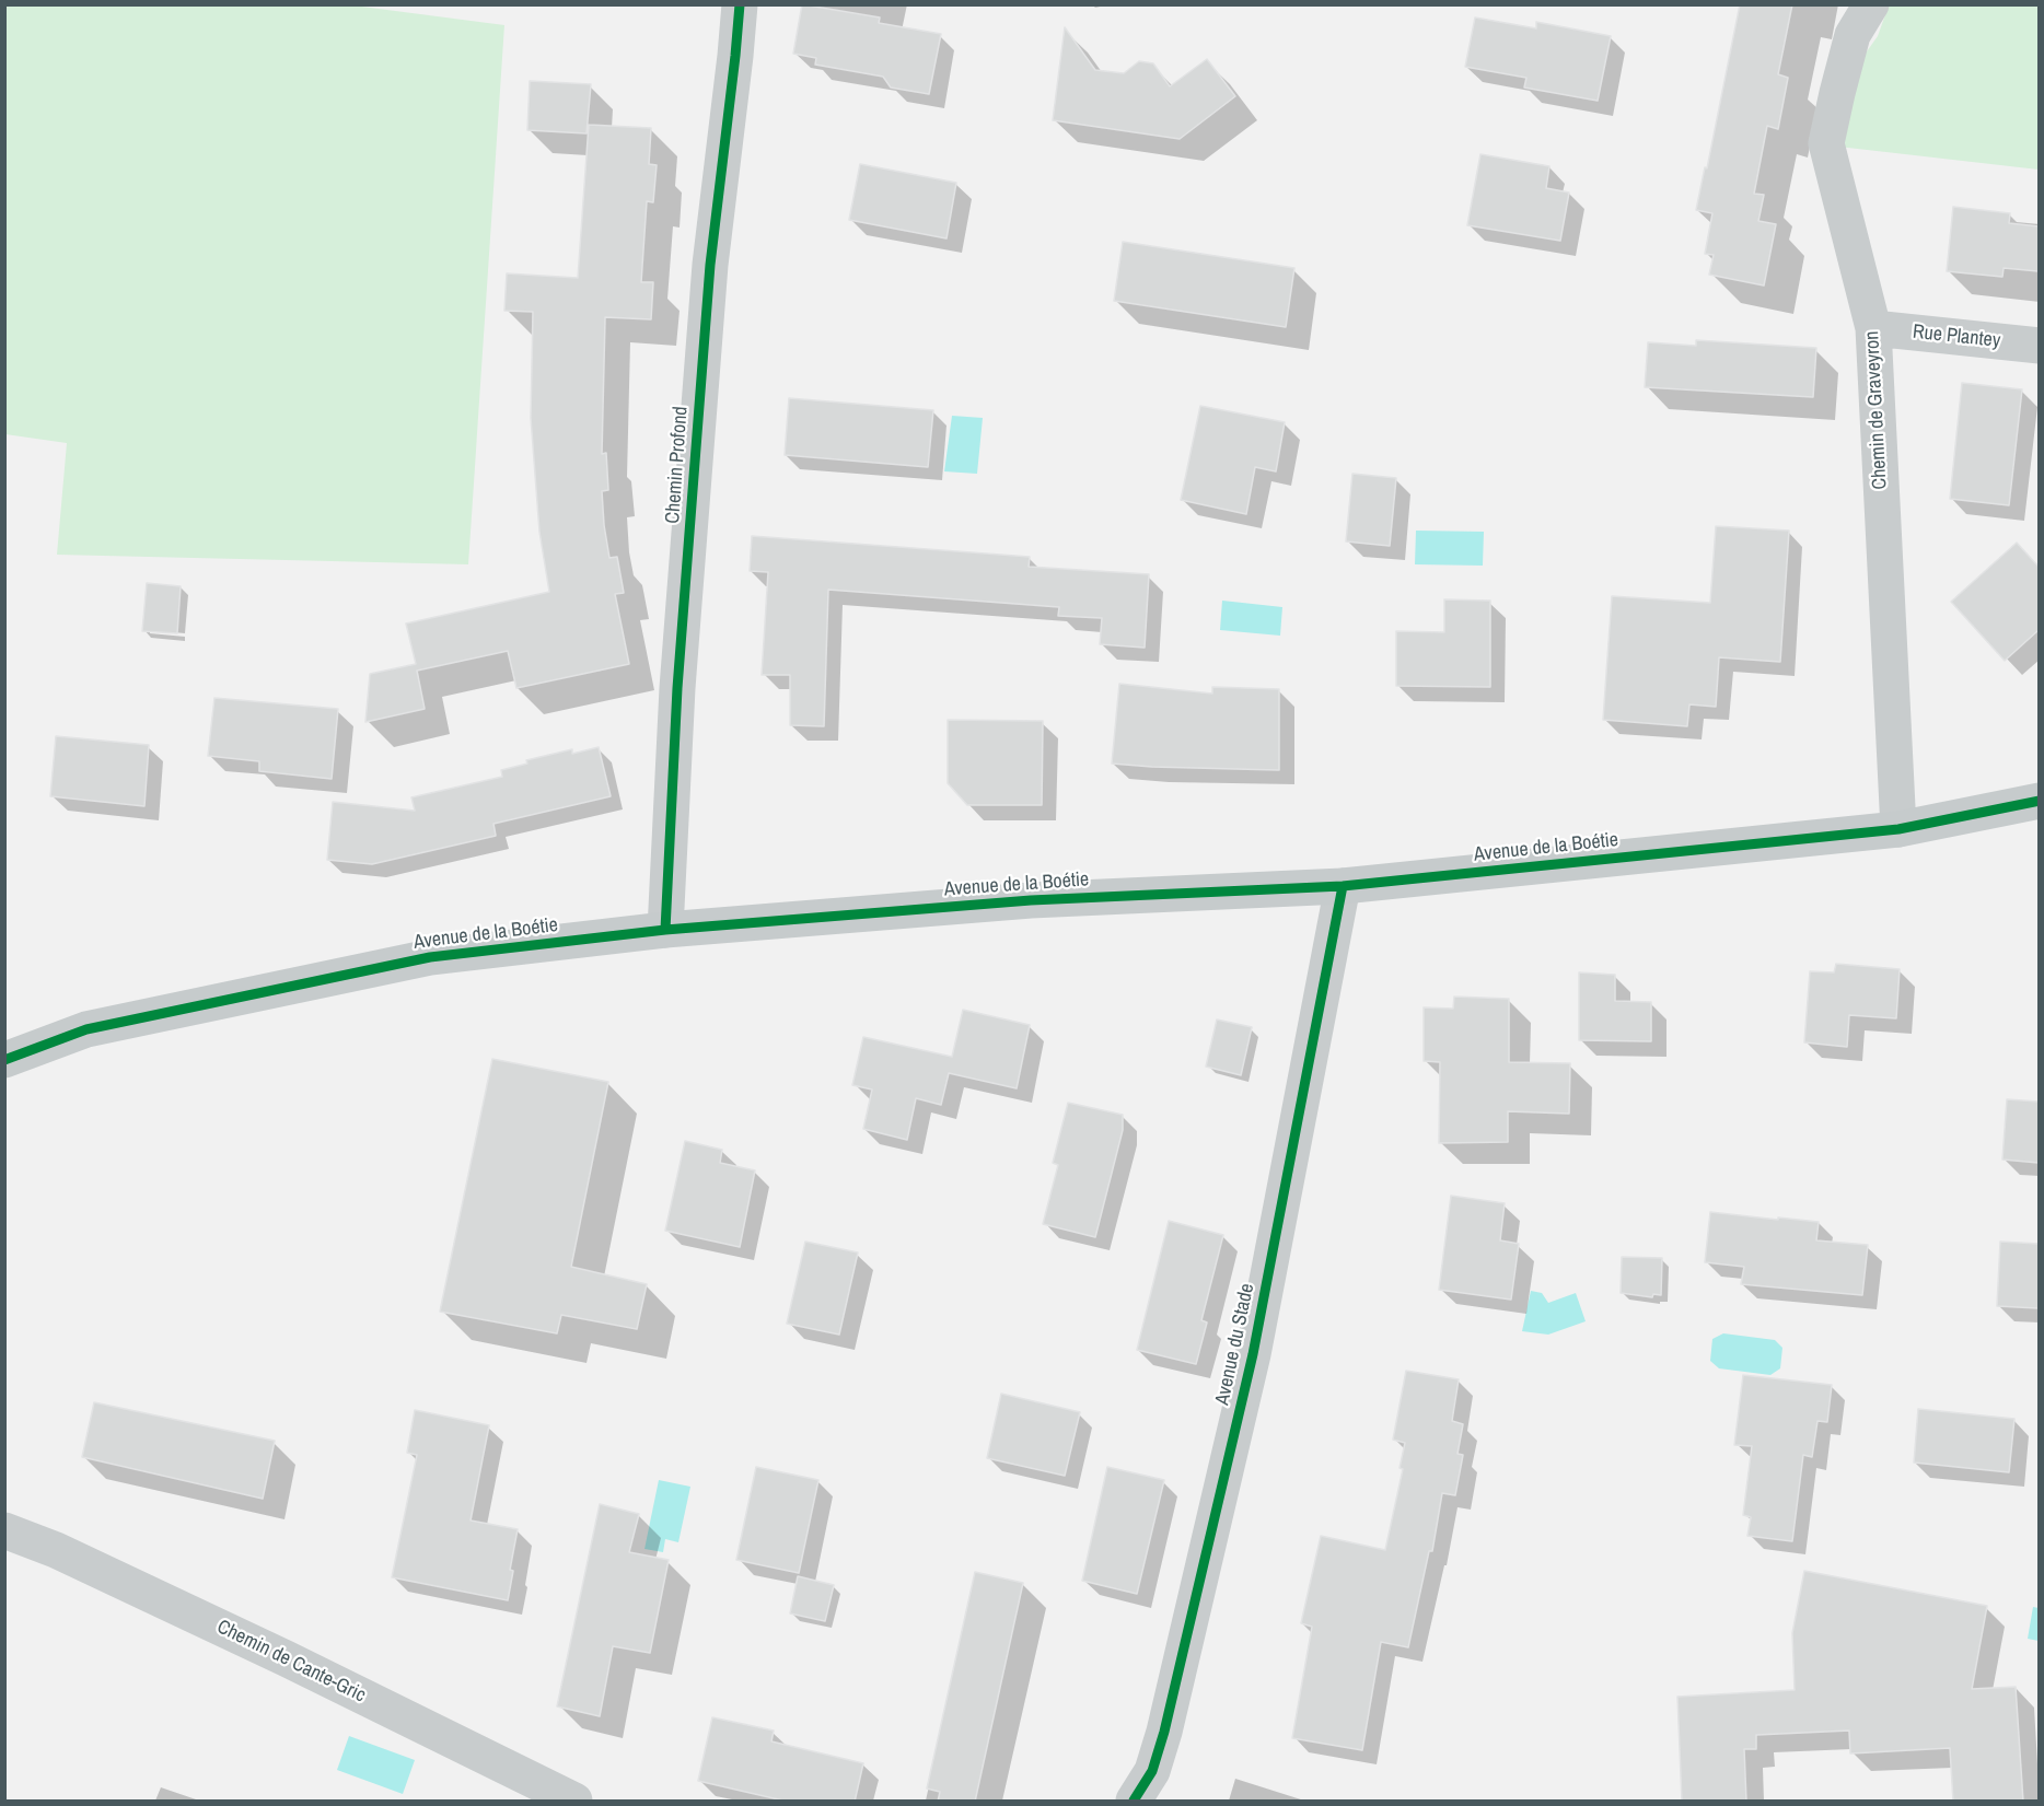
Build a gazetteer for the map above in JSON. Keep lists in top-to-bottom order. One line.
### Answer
{"streets":{"main road":["Avenue de la Boétie"],"street":["Rue Plantey","Chemin de Graveyron","Chemin Profond","Avenue du Stade","Chemin de Cante-Gric"]},"crossings":[["Rue Plantey","Chemin de Graveyron"],["Chemin de Graveyron","Avenue de la Boétie"],["Chemin Profond","Avenue de la Boétie"],["Avenue de la Boétie","Avenue du Stade"]]}
